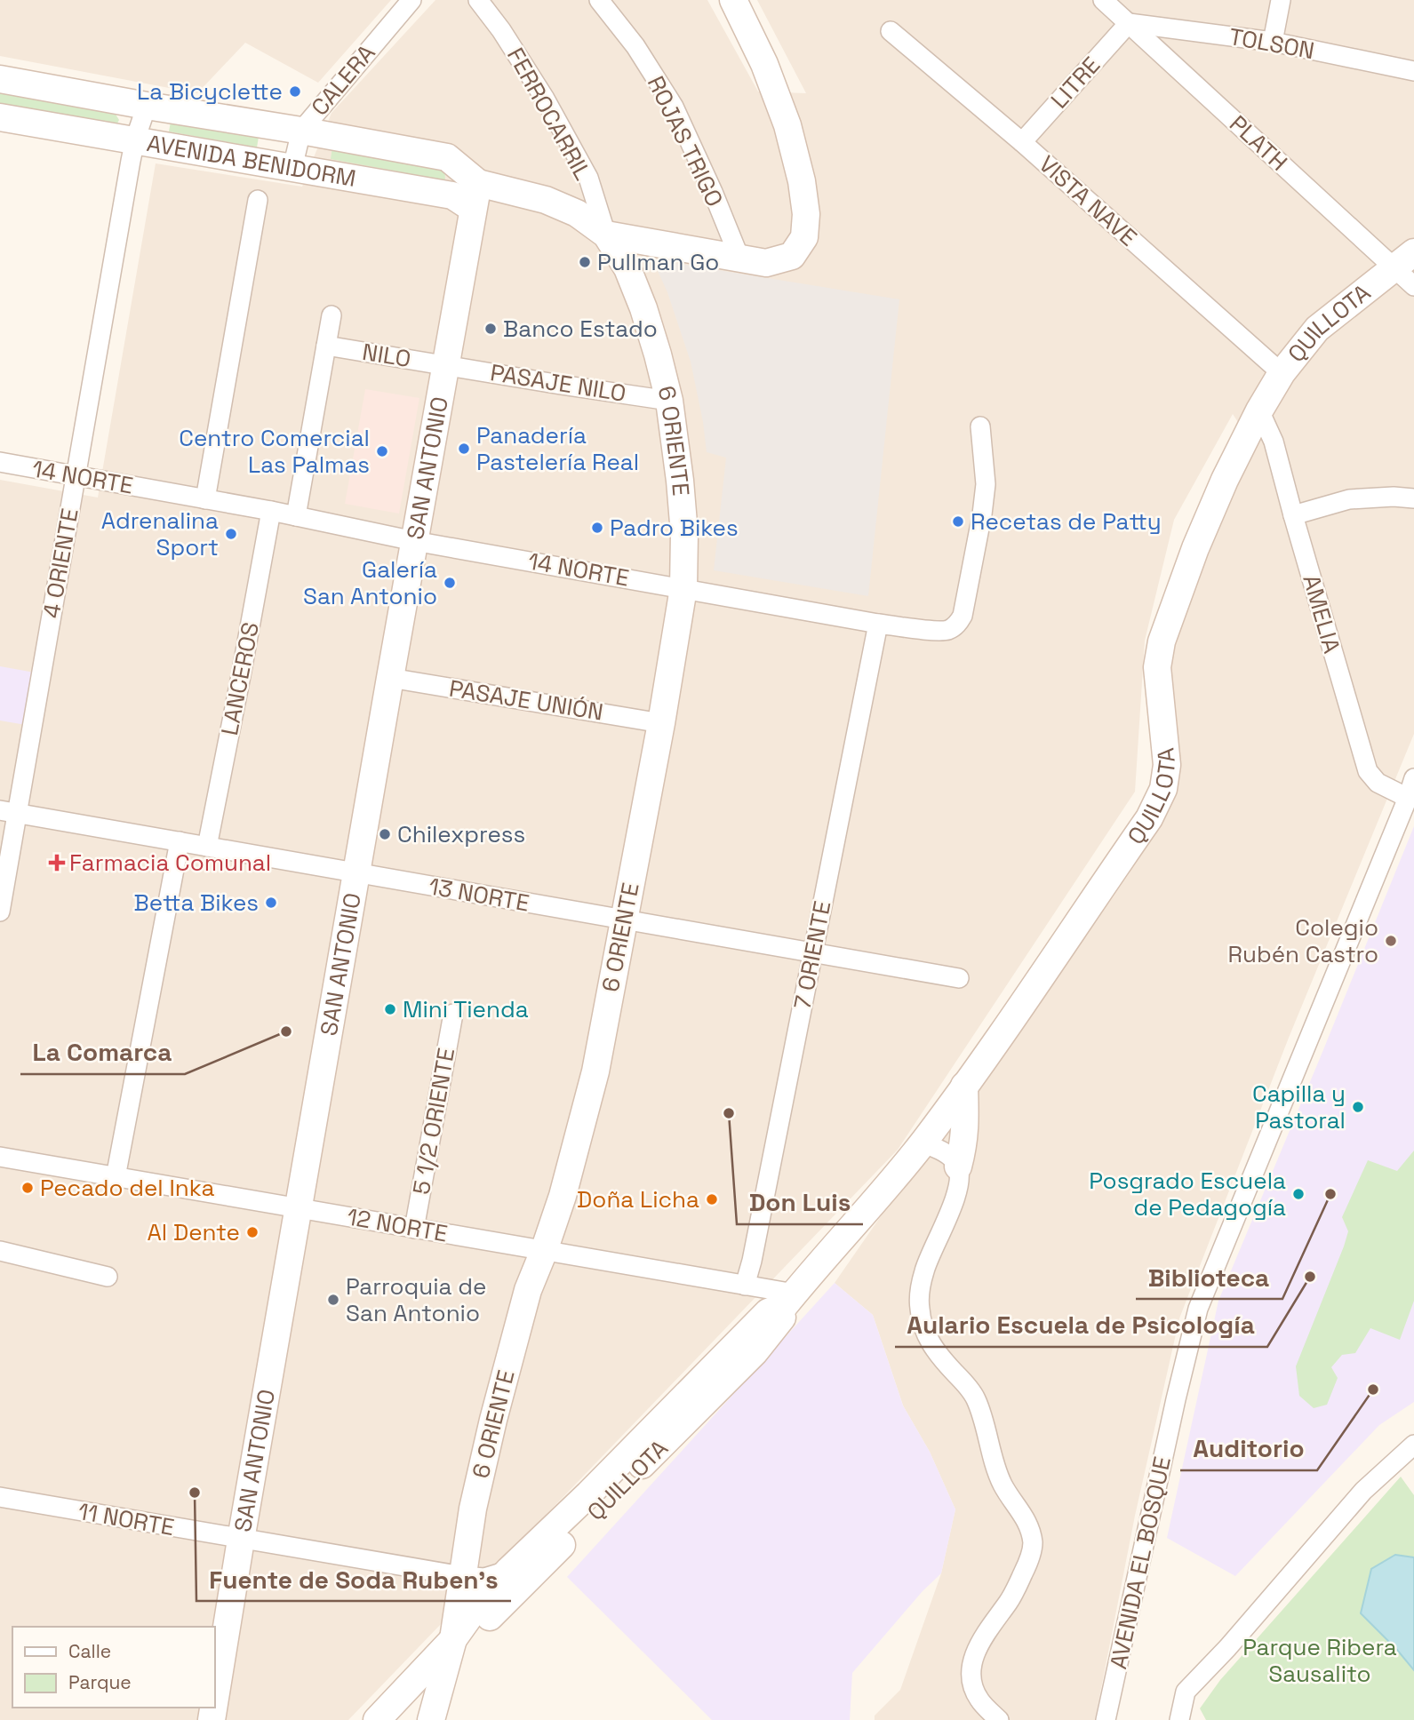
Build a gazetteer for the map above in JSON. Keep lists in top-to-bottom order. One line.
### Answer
{"streets":{"main road":["AVENIDA BENIDORM","QUILLOTA","6 ORIENTE","SAN ANTONIO"],"street":["TOLSON","CALERA","LITRE","FERROCARRIL","ROJAS TRIGO","PLATH","VISTA NAVE","NILO","PASAJE NILO","14 NORTE","4 ORIENTE","AMELIA","LANCEROS","PASAJE UNIÓN","13 NORTE","7 ORIENTE","5 1/2 ORIENTE","12 NORTE","11 NORTE","AVENIDA EL BOSQUE"]},"crossings":[["TOLSON","LITRE"],["TOLSON","PLATH"],["CALERA","AVENIDA BENIDORM"],["LITRE","PLATH"],["LITRE","VISTA NAVE"],["FERROCARRIL","AVENIDA BENIDORM"],["FERROCARRIL","6 ORIENTE"],["PLATH","QUILLOTA"],["AVENIDA BENIDORM","6 ORIENTE"],["AVENIDA BENIDORM","SAN ANTONIO"],["AVENIDA BENIDORM","4 ORIENTE"],["VISTA NAVE","QUILLOTA"],["QUILLOTA","6 ORIENTE"],["QUILLOTA","AMELIA"],["QUILLOTA","12 NORTE"],["QUILLOTA","11 NORTE"],["NILO","PASAJE NILO"],["NILO","SAN ANTONIO"],["PASAJE NILO","6 ORIENTE"],["PASAJE NILO","SAN ANTONIO"],["6 ORIENTE","14 NORTE"],["6 ORIENTE","PASAJE UNIÓN"],["6 ORIENTE","13 NORTE"],["6 ORIENTE","12 NORTE"],["6 ORIENTE","11 NORTE"],["SAN ANTONIO","14 NORTE"],["SAN ANTONIO","PASAJE UNIÓN"],["SAN ANTONIO","13 NORTE"],["SAN ANTONIO","12 NORTE"],["SAN ANTONIO","11 NORTE"],["14 NORTE","4 ORIENTE"],["14 NORTE","LANCEROS"],["14 NORTE","7 ORIENTE"],["4 ORIENTE","13 NORTE"],["AMELIA","AVENIDA EL BOSQUE"],["LANCEROS","13 NORTE"],["13 NORTE","7 ORIENTE"],["7 ORIENTE","12 NORTE"],["5 1/2 ORIENTE","12 NORTE"]],"parks":["Parque Ribera Sausalito"],"places":{"other":["La Bicyclette","Pullman Go","Banco Estado","Panadería Pastelería Real","Centro Comercial Las Palmas","Recetas de Patty","Padro Bikes","Adrenalina Sport","Galería San Antonio","Chilexpress","Betta Bikes","Colegio Rubén Castro","Mini Tienda","La Comarca","Capilla y Pastoral","Don Luis","Pecado del Inka","Posgrado Escuela de Pedagogía","Biblioteca","Doña Licha","Al Dente","Aulario Escuela de Psicología","Parroquia de San Antonio","Auditorio","Fuente de Soda Ruben's"],"health":["Farmacia Comunal"]},"legend":["Calle","Parque"]}
